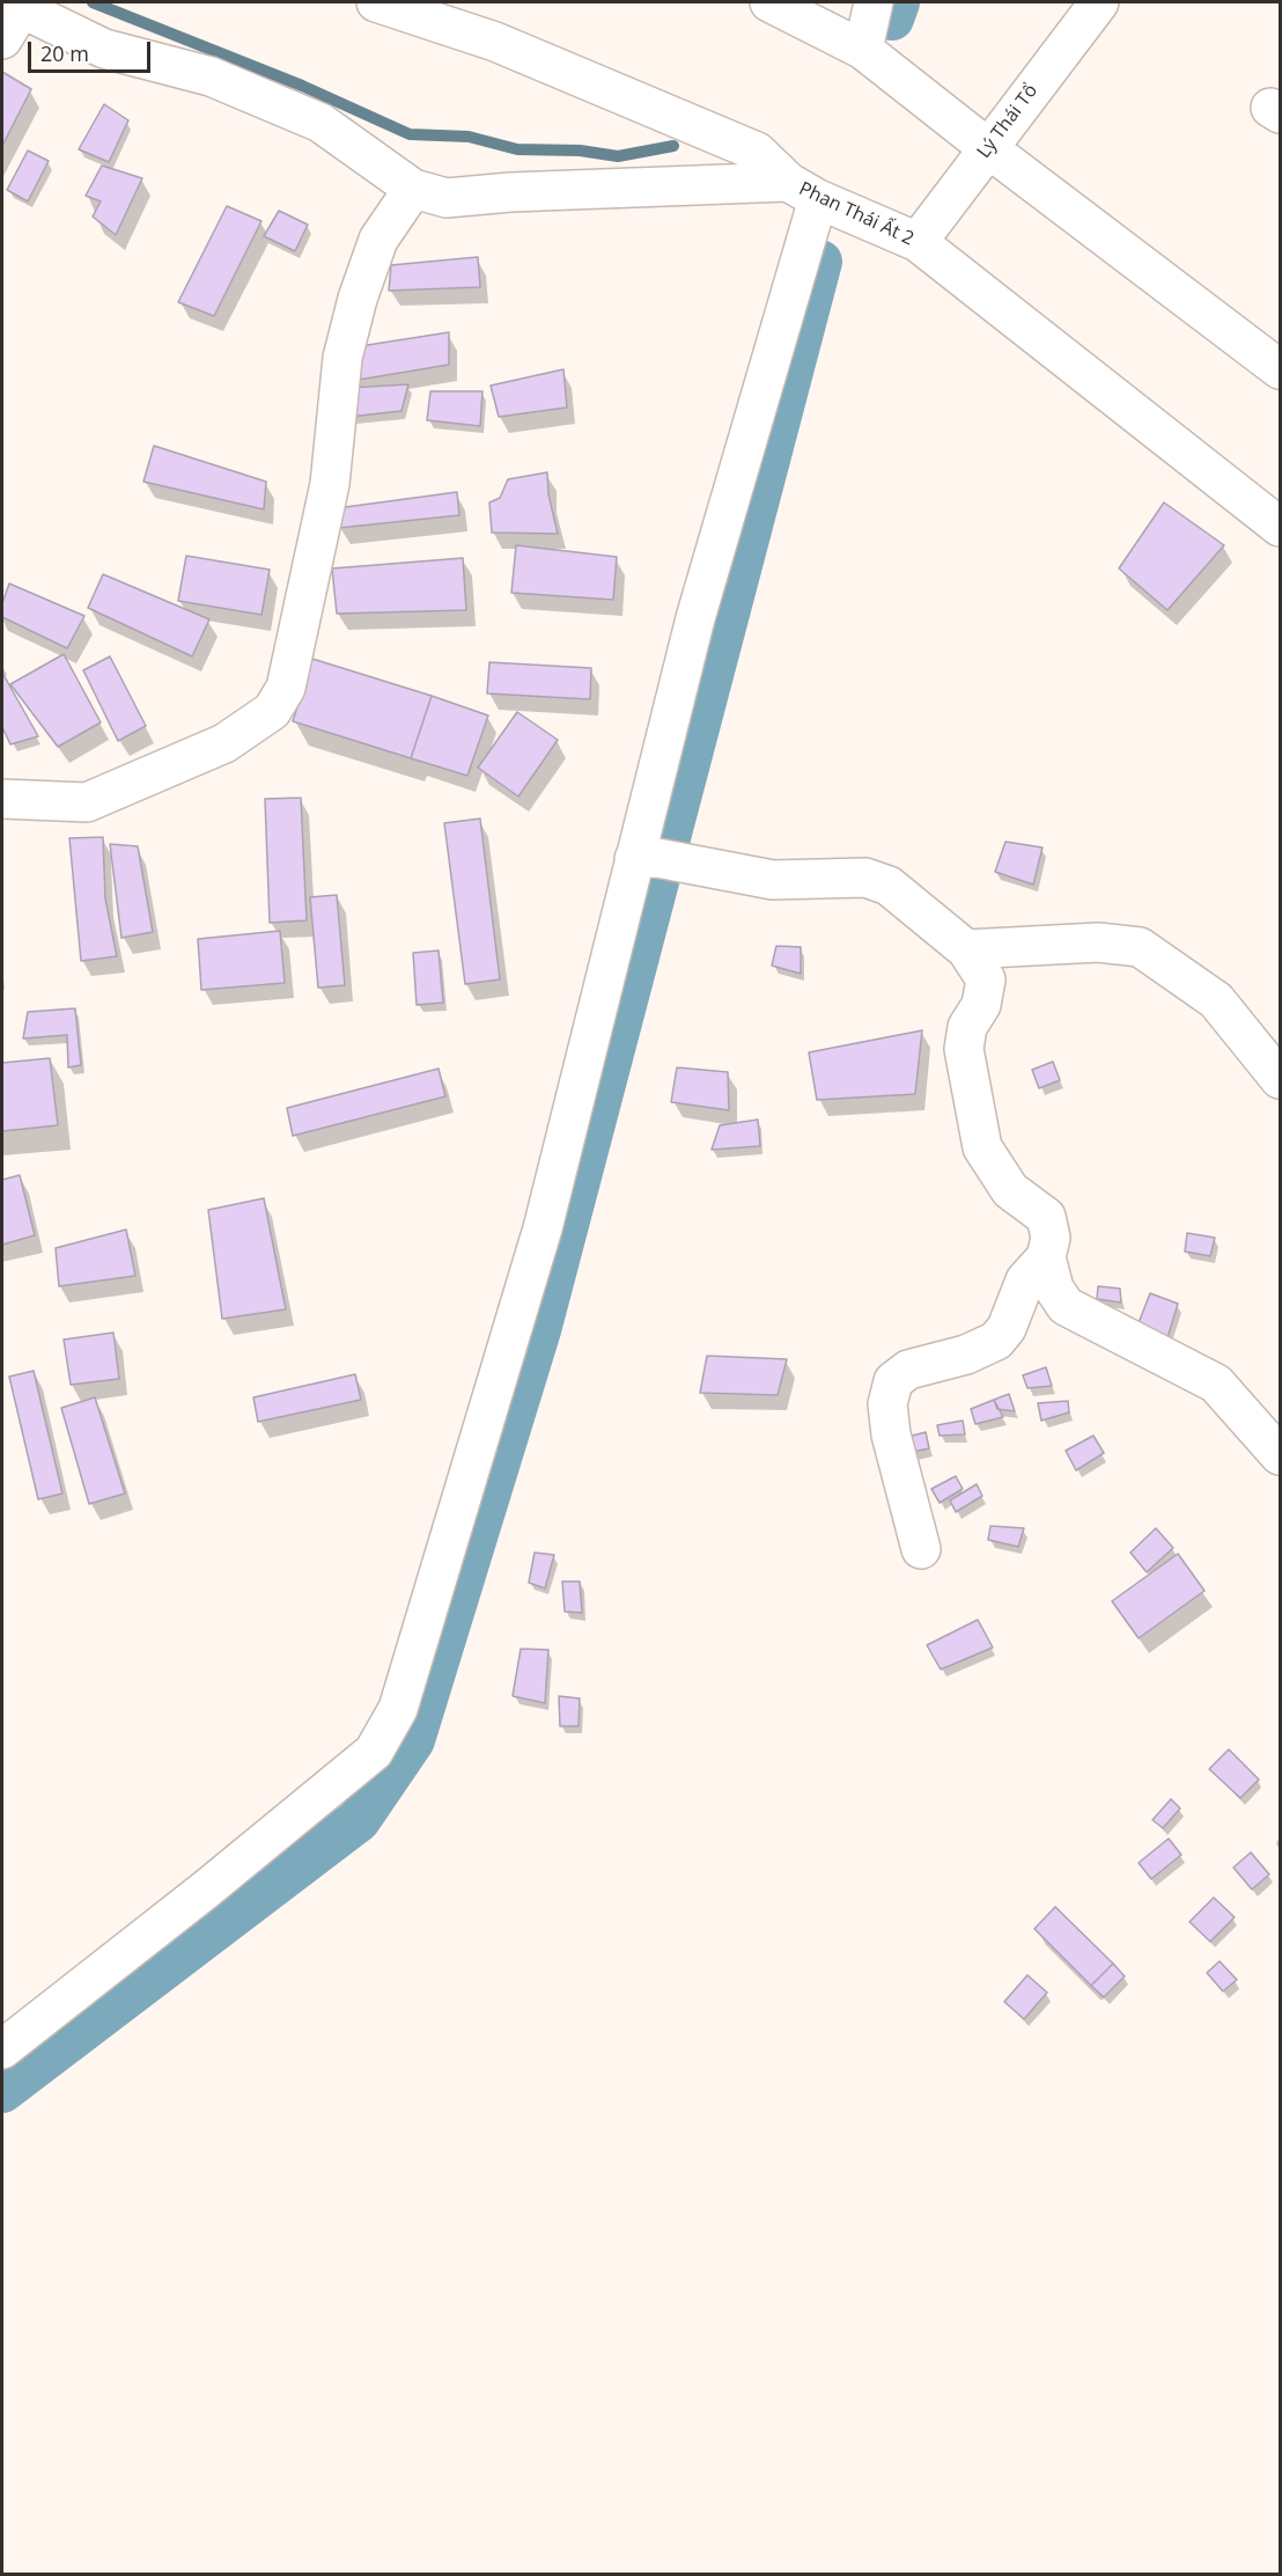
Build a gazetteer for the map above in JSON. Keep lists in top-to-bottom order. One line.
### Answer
{"streets":{"street":["Lý Thái Tổ","Phan Thái Ất 2"]},"crossings":[["Lý Thái Tổ","Phan Thái Ất 2"]],"scale_bar":"20 m"}
